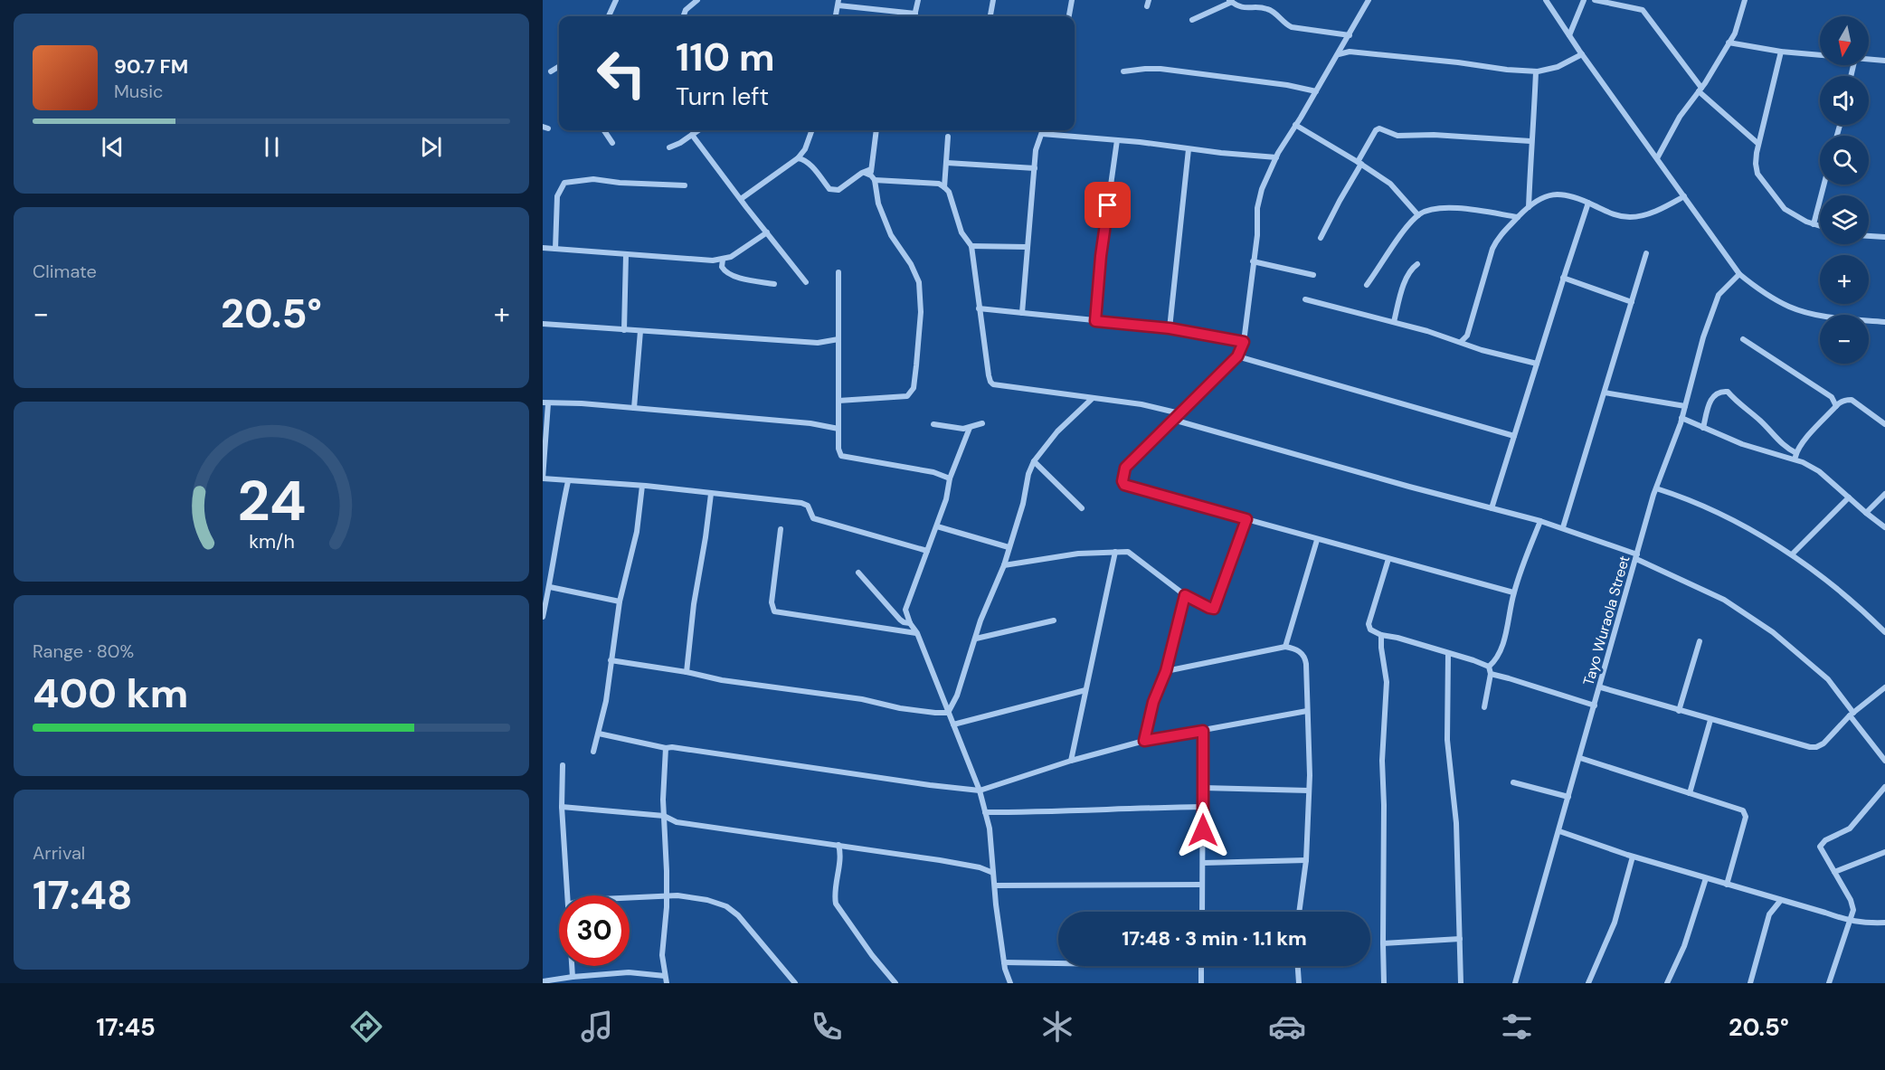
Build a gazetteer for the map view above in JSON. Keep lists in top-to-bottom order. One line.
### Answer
{"streets":{"street":["Tayo Wuraola Street"]},"north":"bottom","page":{"map_buttons":["+","−"],"turn":["110 m","Turn left"],"song":["90.7 FM","Music"],"tile":["Climate",["Range · 80%","400 km"],["Arrival","17:48"]],"heat":["−","20.5°","+"],"limit":"30","trip":"17:48 · 3 min · 1.1 km","tabs":["17:45","20.5°"],"gauge":["24","km/h"]}}
